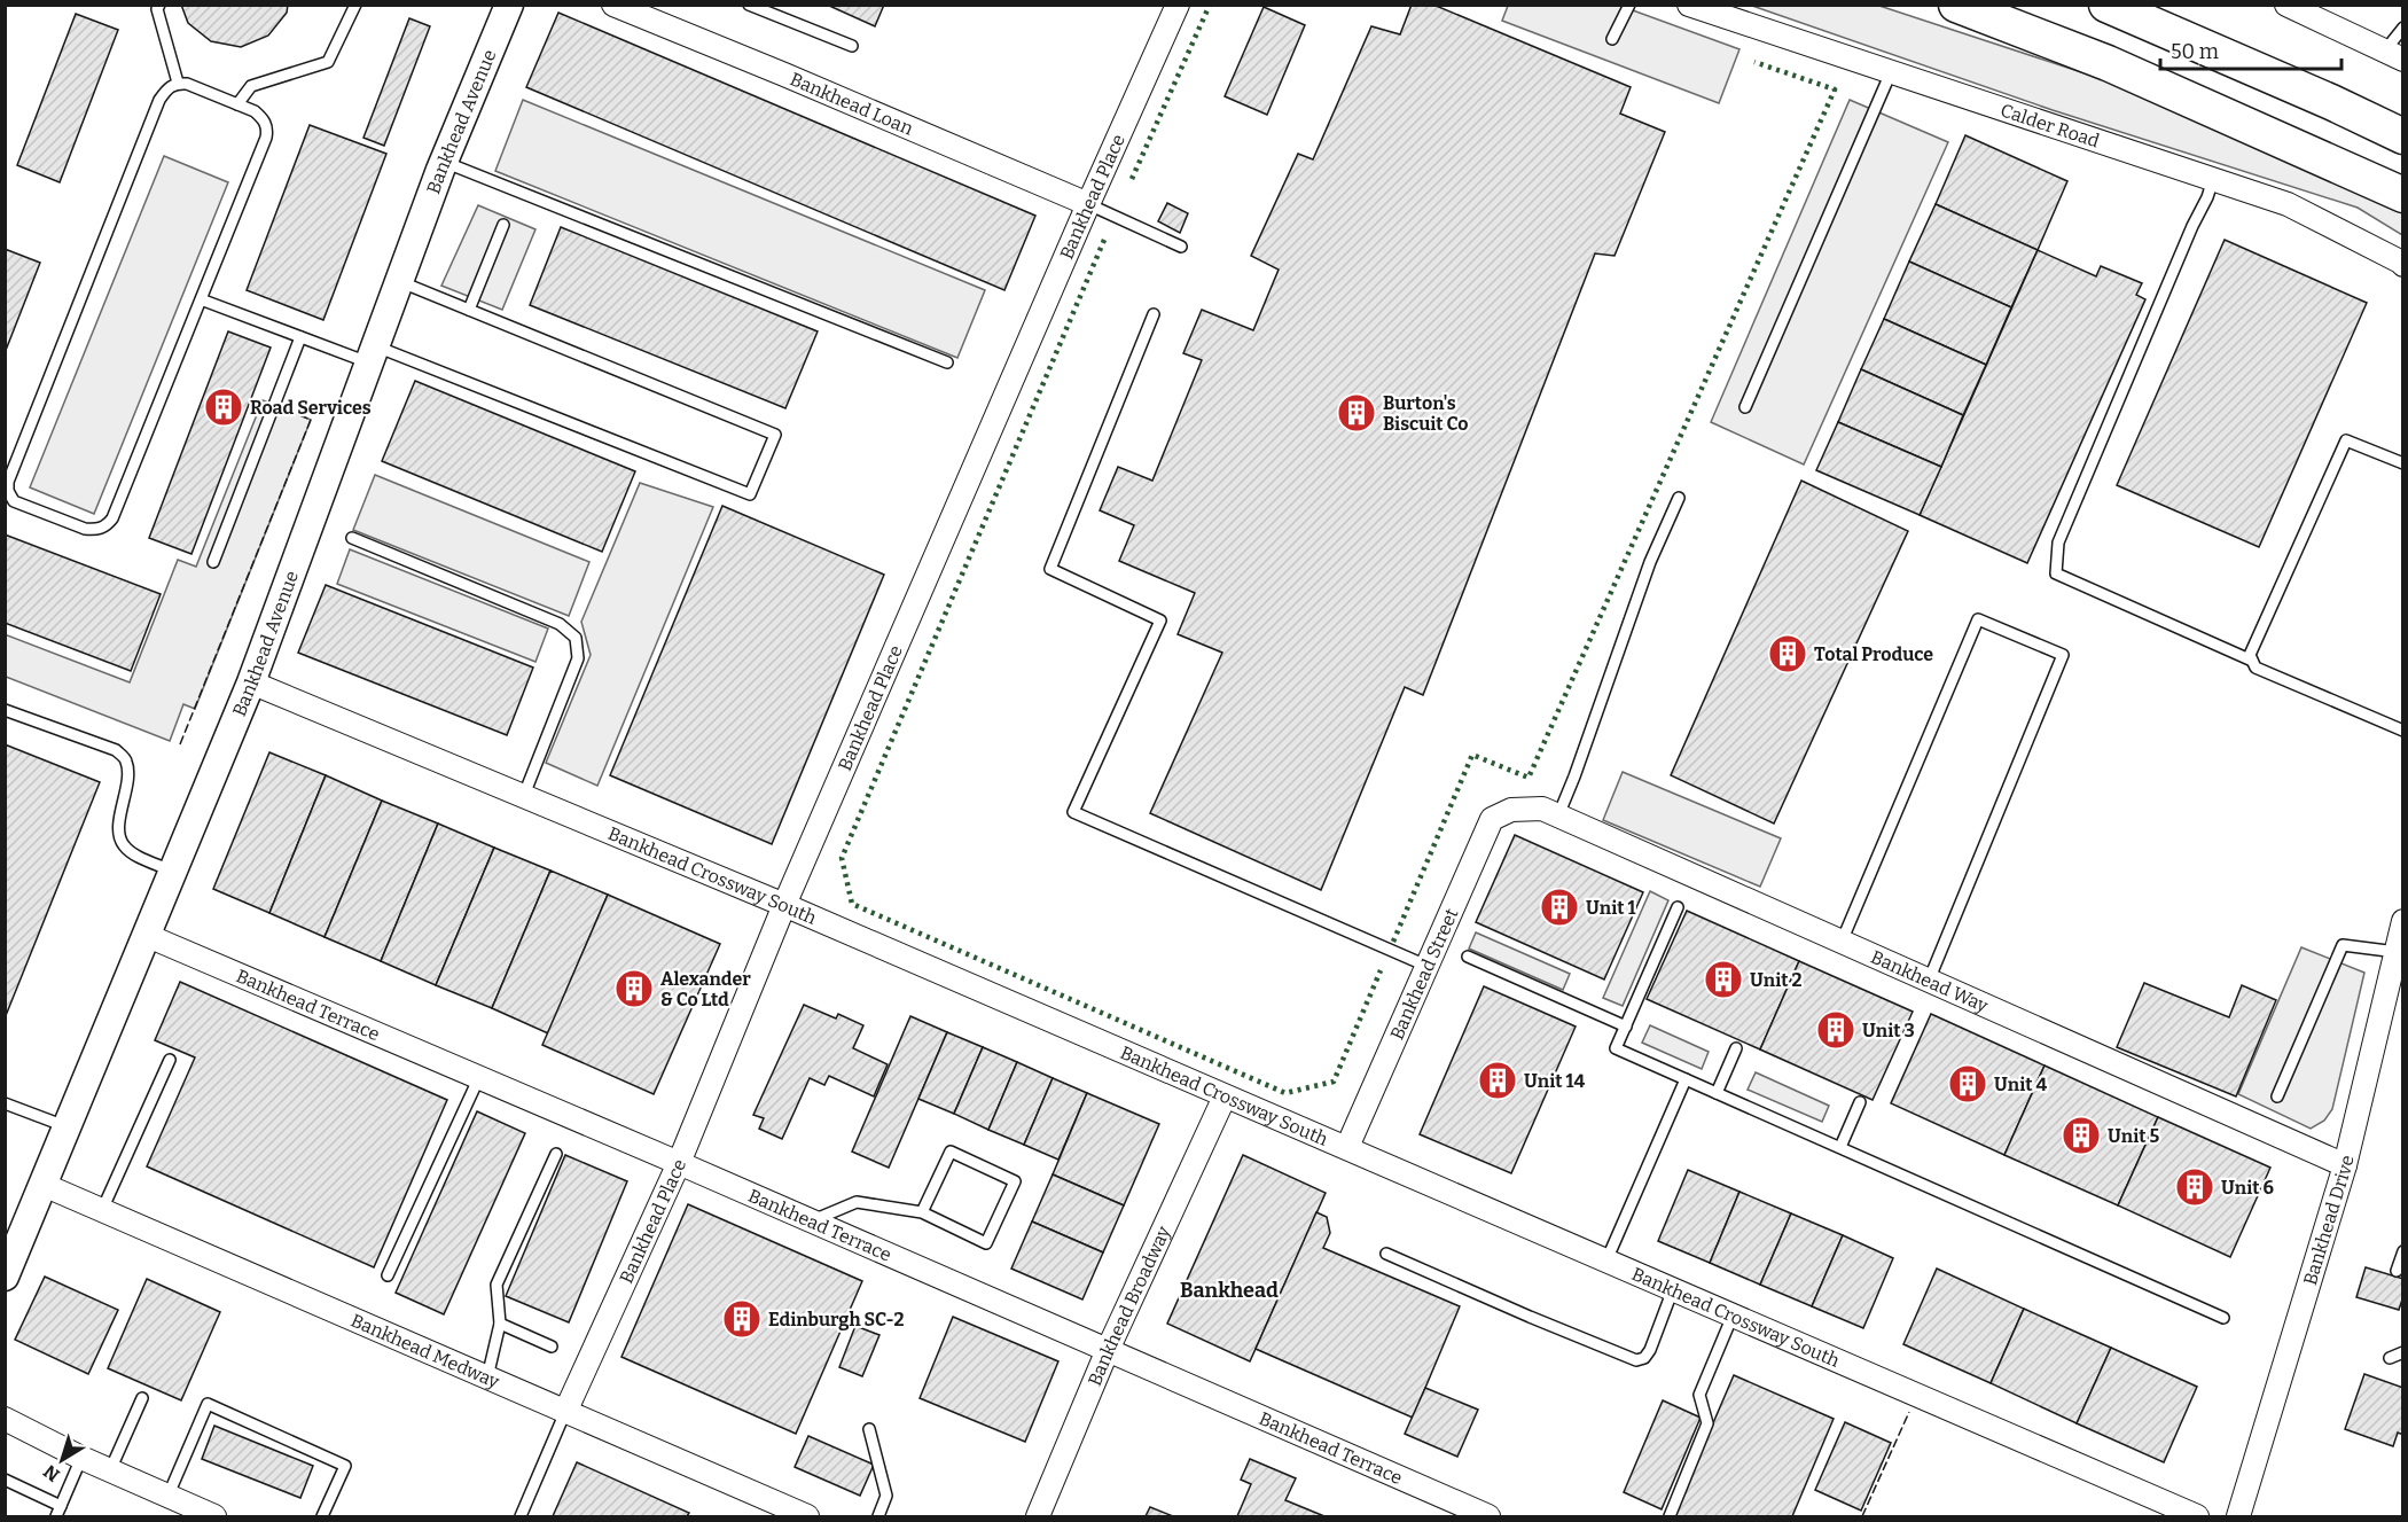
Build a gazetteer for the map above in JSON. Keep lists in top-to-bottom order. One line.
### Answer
{"streets":{"street":["Bankhead Loan","Bankhead Avenue","Calder Road","Bankhead Place","Bankhead Crossway South","Bankhead Street","Bankhead Way","Bankhead Terrace","Bankhead Drive","Bankhead Broadway","Bankhead Medway"]},"crossings":[["Bankhead Loan","Bankhead Place"],["Bankhead Avenue","Bankhead Crossway South"],["Bankhead Avenue","Bankhead Terrace"],["Bankhead Avenue","Bankhead Medway"],["Bankhead Place","Bankhead Crossway South"],["Bankhead Place","Bankhead Terrace"],["Bankhead Place","Bankhead Medway"],["Bankhead Crossway South","Bankhead Street"],["Bankhead Crossway South","Bankhead Broadway"],["Bankhead Street","Bankhead Way"],["Bankhead Way","Bankhead Drive"],["Bankhead Terrace","Bankhead Broadway"]],"districts":["Bankhead"],"places":{"building":["Road Services","Burton's Biscuit Co","Total Produce","Unit 1","Unit 2","Alexander & Co Ltd","Unit 3","Unit 14","Unit 4","Unit 5","Unit 6","Edinburgh SC-2"]},"scale_bar":"50 m","north":"bottom left"}
